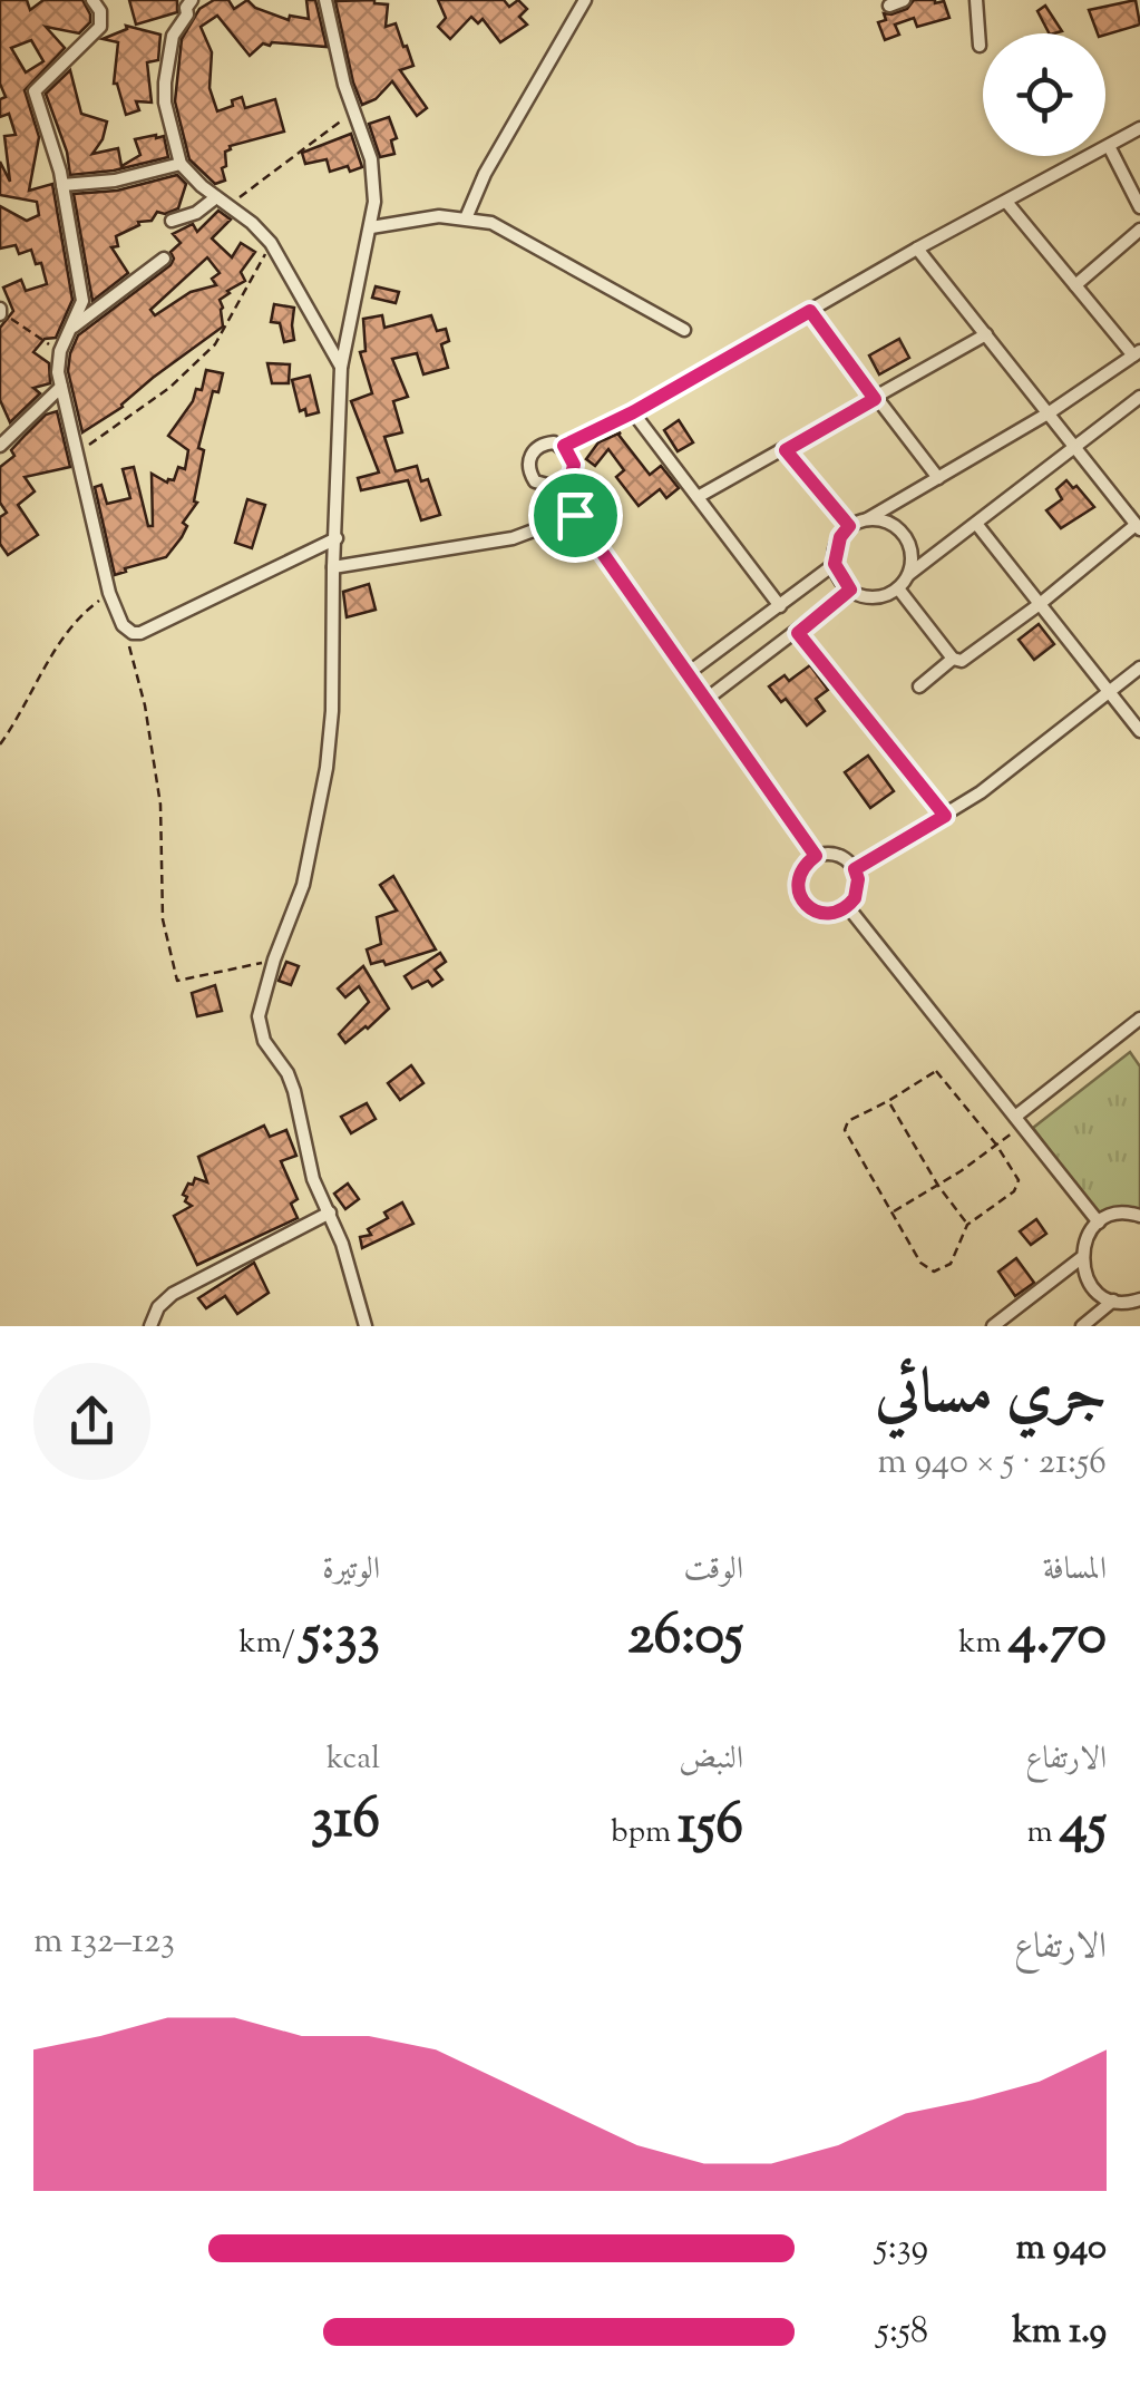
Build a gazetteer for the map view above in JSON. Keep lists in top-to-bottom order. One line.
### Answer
{"page":{"heading":["جري مسائي","21:56 · 5 × 940 m"],"stats":[["المسافة","4.70 km"],["الوقت","26:05"],["الوتيرة","5:33 /km"],["الارتفاع","45 m"],["النبض","156 bpm"],["kcal","316"]],"chart":["الارتفاع","123–132 m"],"list":[{"name":"940 m","note":"5:39"},{"name":"1.9 km","note":"5:58"}]}}
